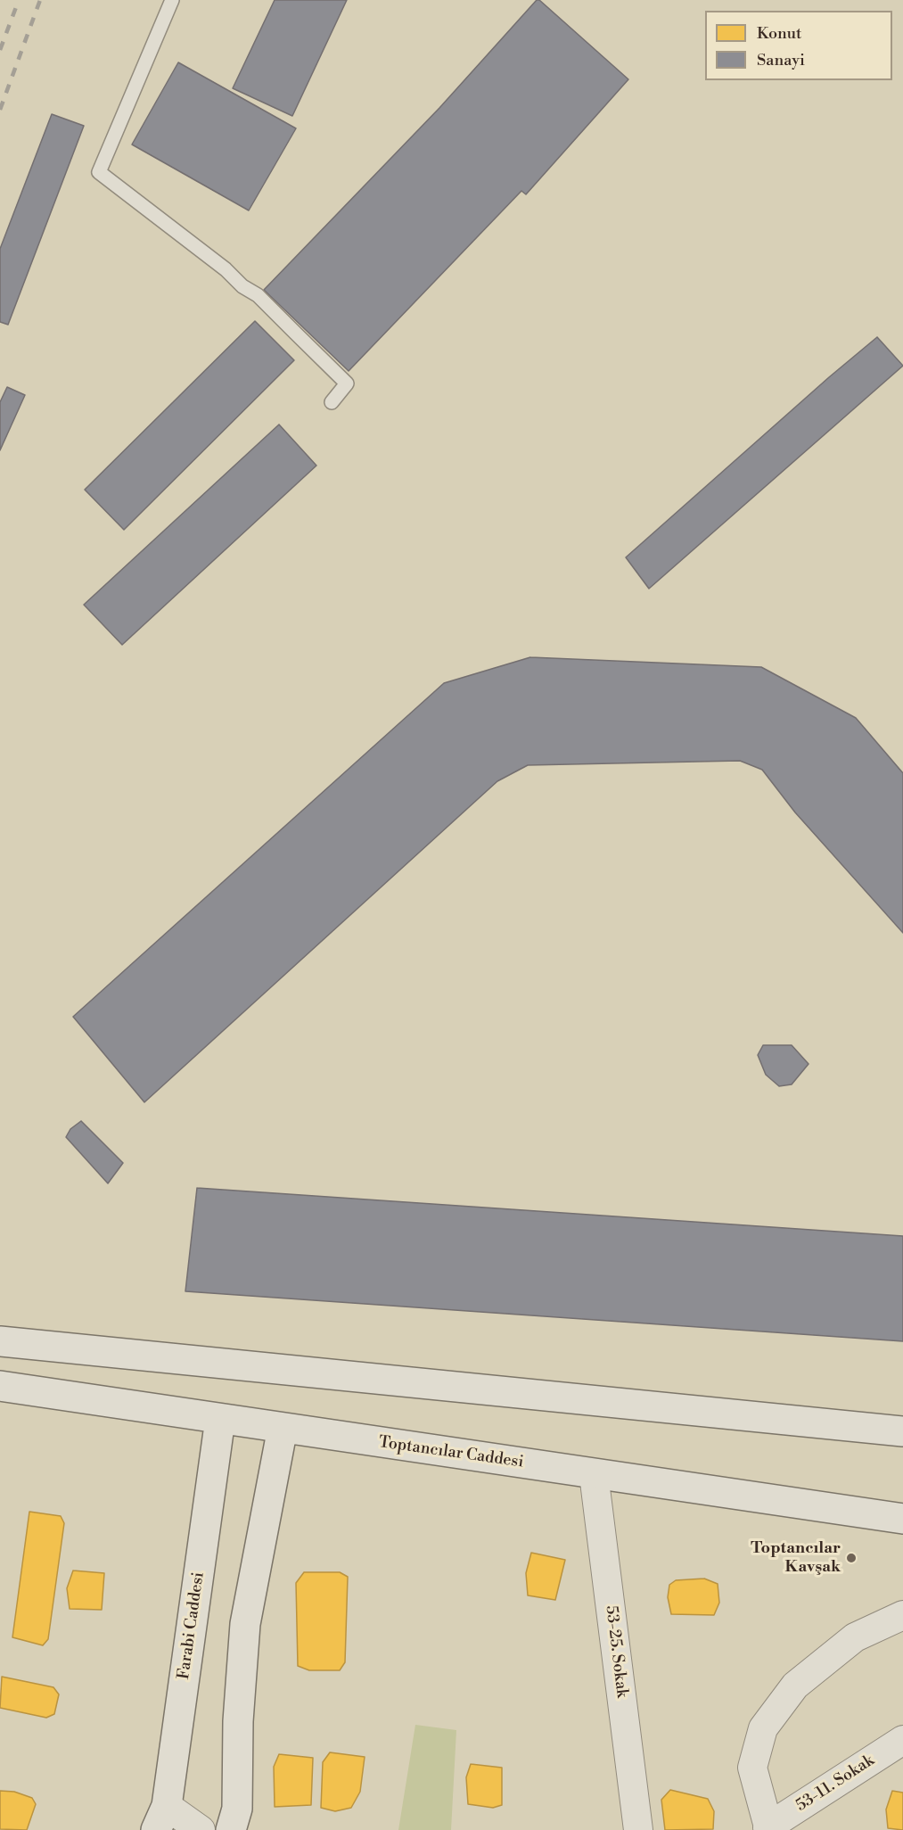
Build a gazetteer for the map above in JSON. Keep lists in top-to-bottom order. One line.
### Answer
{"streets":{"street":["Toptancılar Caddesi","Farabi Caddesi","53-25. Sokak","53-11. Sokak"]},"crossings":[["Toptancılar Caddesi","Farabi Caddesi"],["Toptancılar Caddesi","53-25. Sokak"]],"places":["Toptancılar Kavşak"],"legend":["Konut","Sanayi"]}
